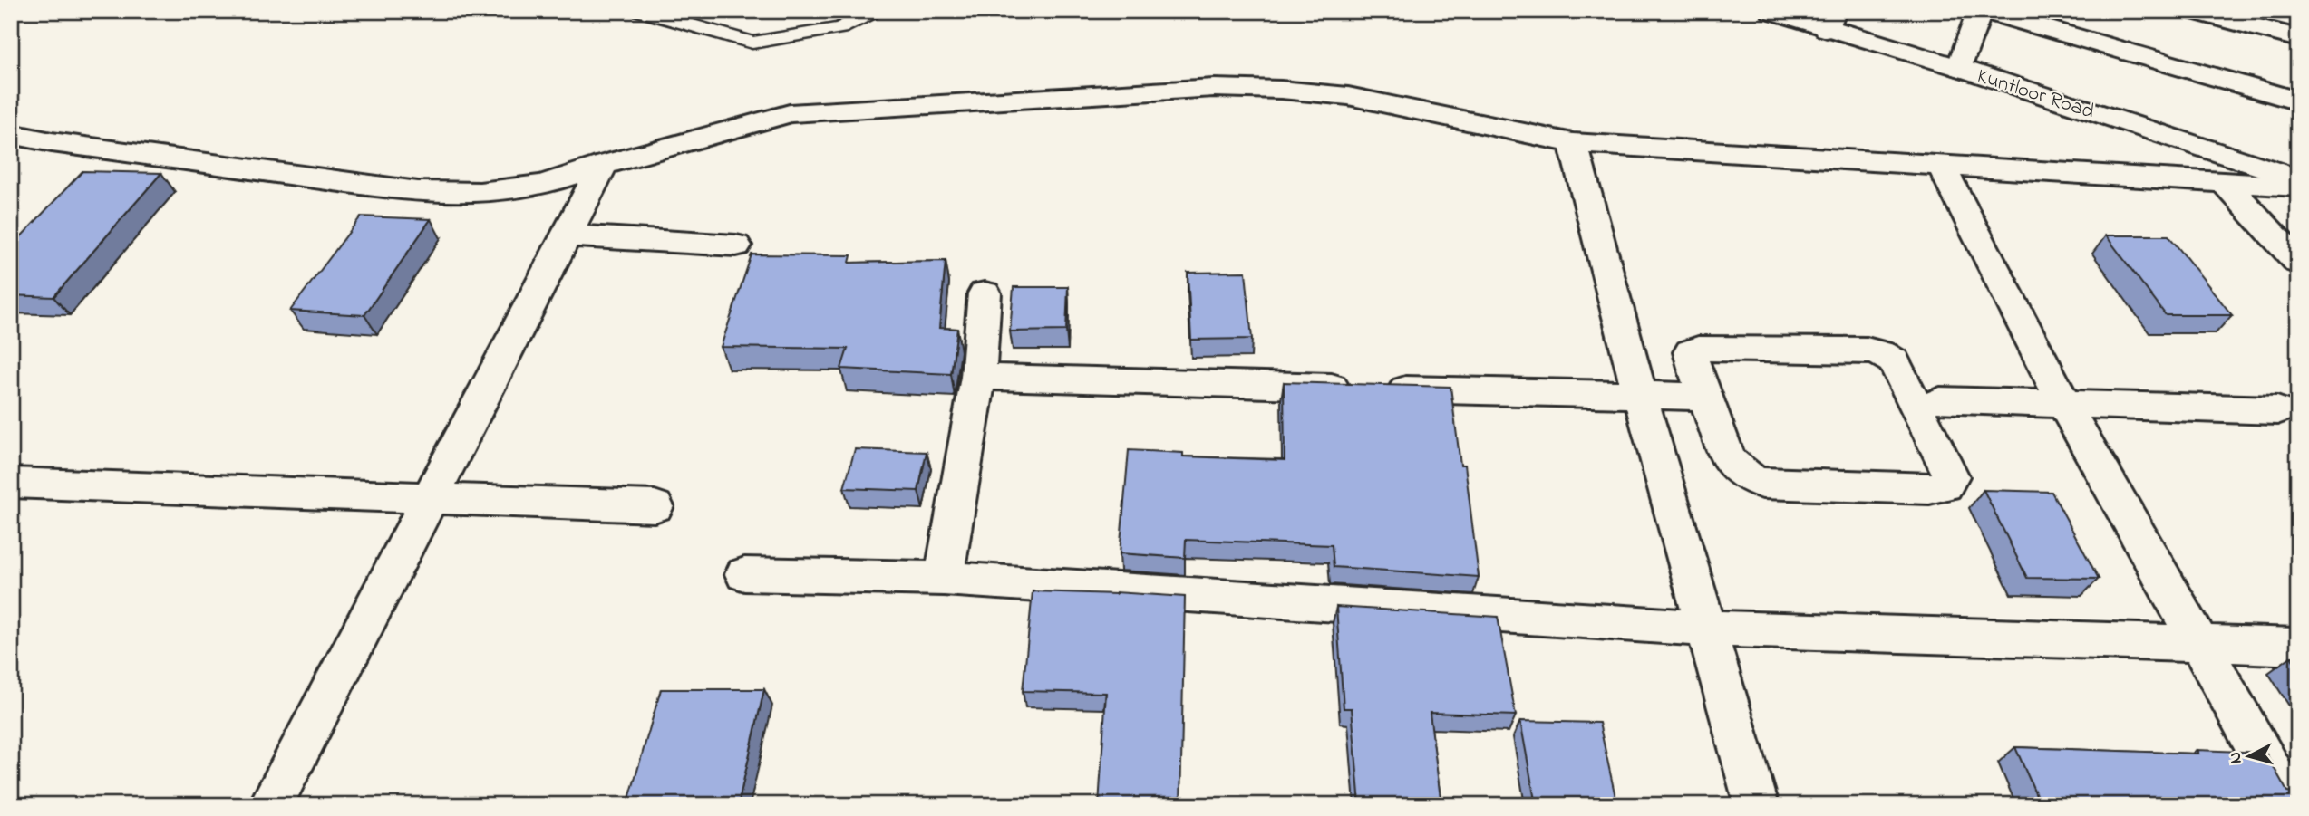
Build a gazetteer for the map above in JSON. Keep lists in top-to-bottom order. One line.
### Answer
{"streets":{"street":["Kuntloor Road"]},"north":"left"}
